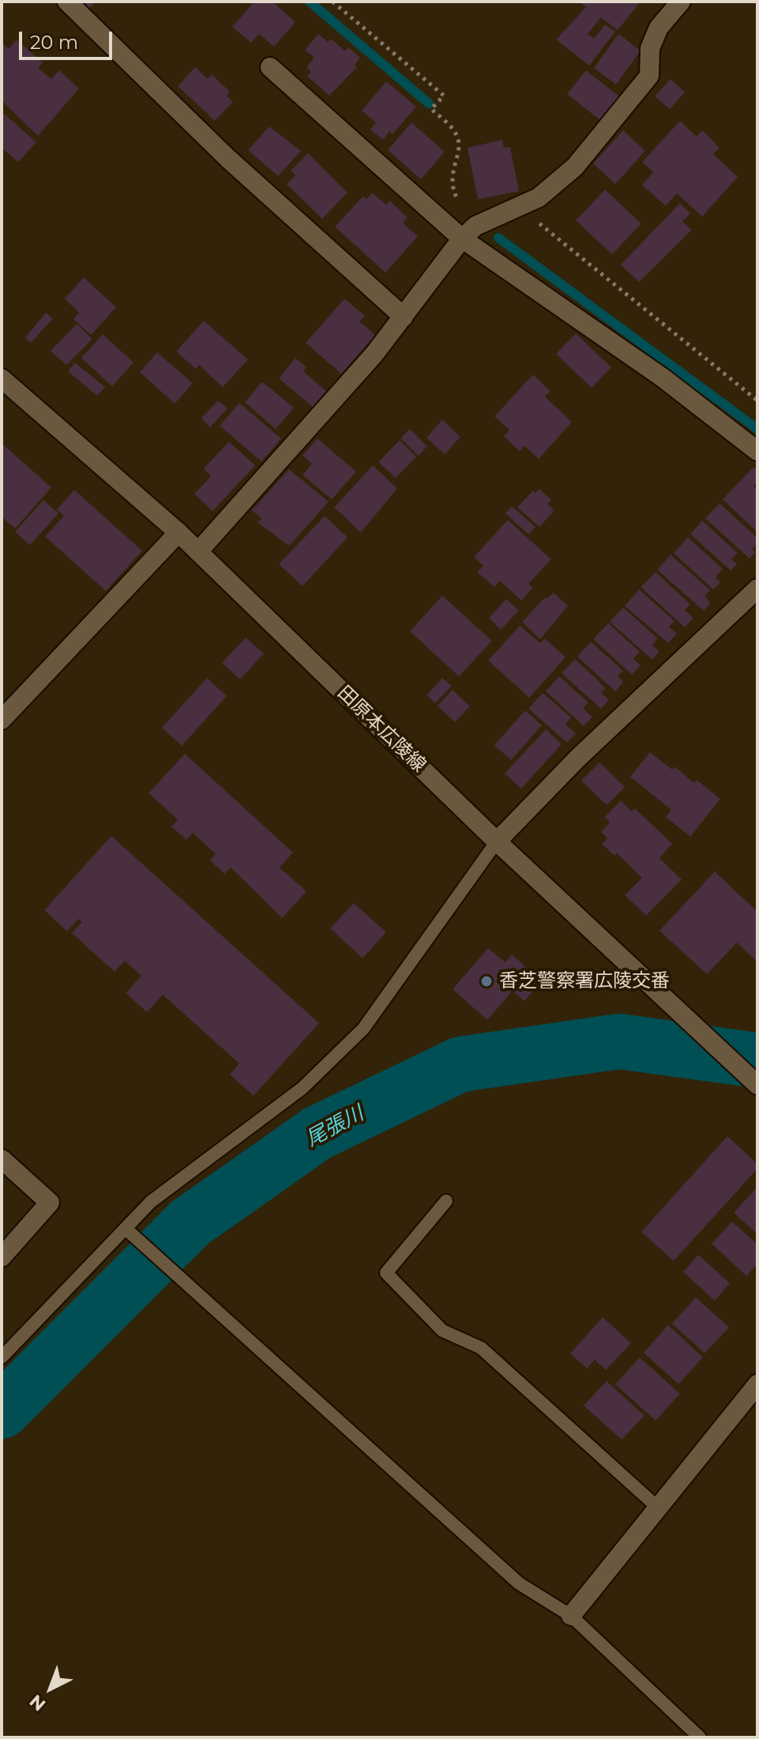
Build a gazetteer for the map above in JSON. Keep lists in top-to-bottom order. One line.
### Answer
{"streets":{"street":["田原本広陵線"]},"water":["尾張川"],"places":["香芝警察署広陵交番"],"scale_bar":"20 m","north":"bottom left"}
